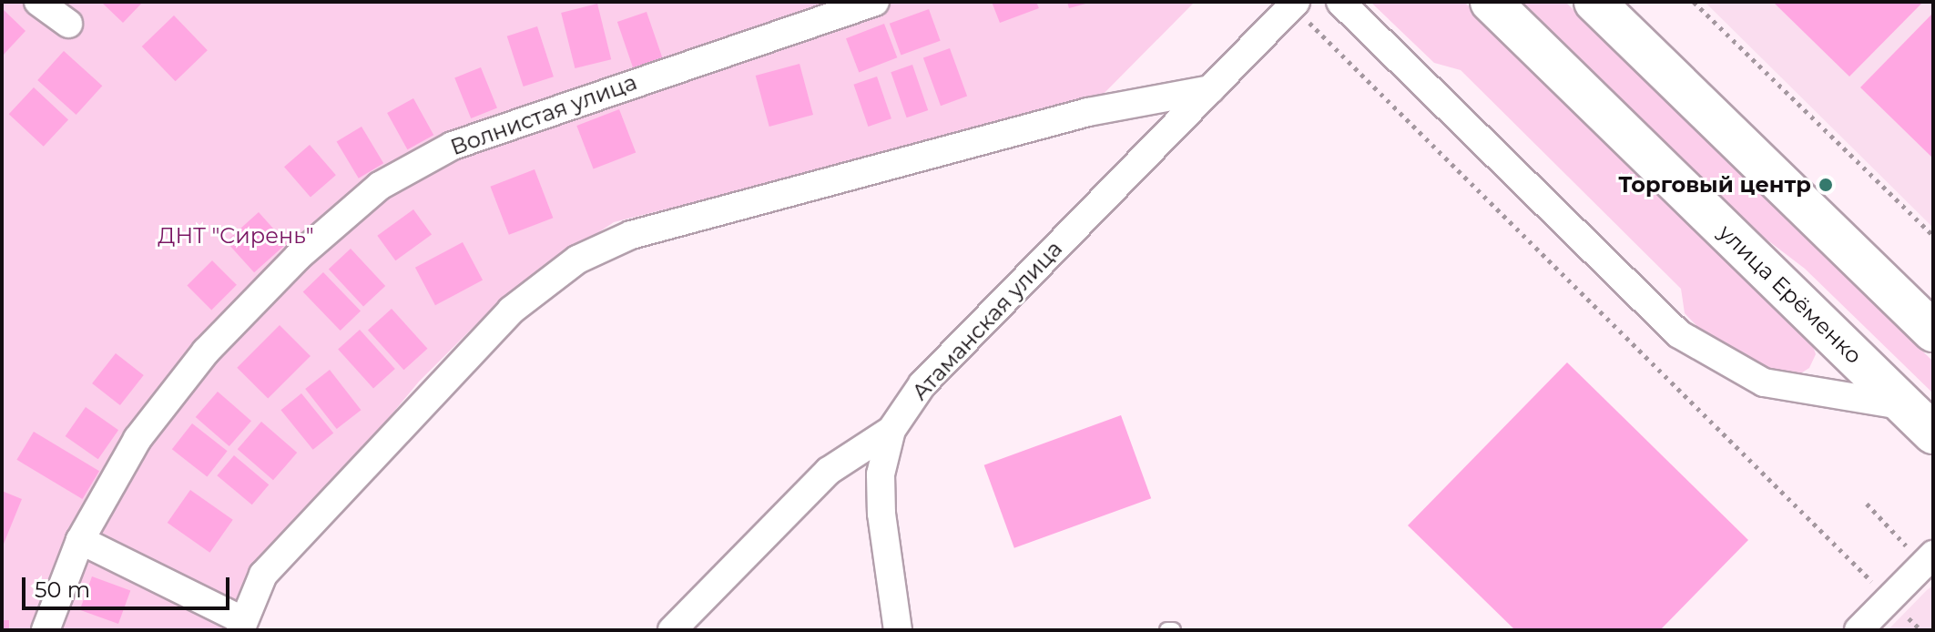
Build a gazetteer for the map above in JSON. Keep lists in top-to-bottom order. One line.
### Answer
{"streets":{"street":["Волнистая улица","улица Ерёменко","Атаманская улица"]},"parks":["ДНТ \"Сирень\""],"places":["Торговый центр"],"scale_bar":"50 m"}
